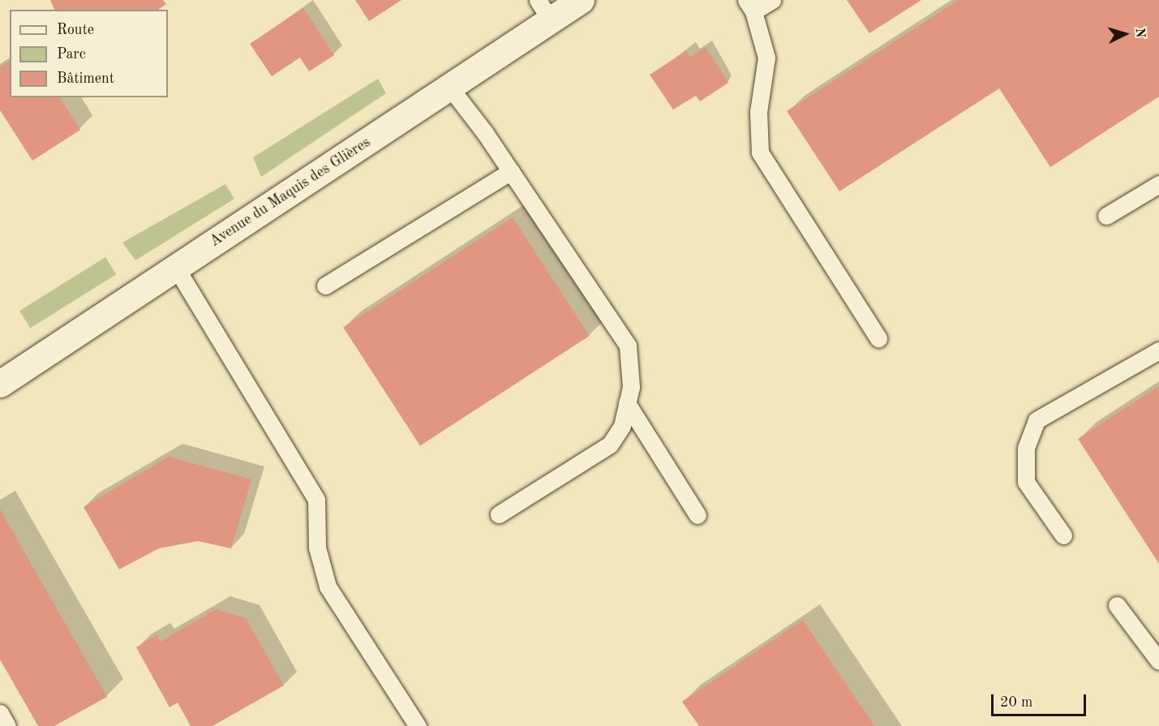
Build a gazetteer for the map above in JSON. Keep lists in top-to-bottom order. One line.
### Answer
{"streets":{"main road":["Avenue du Maquis des Glières"]},"legend":["Route","Parc","Bâtiment"],"scale_bar":"20 m","north":"right"}
